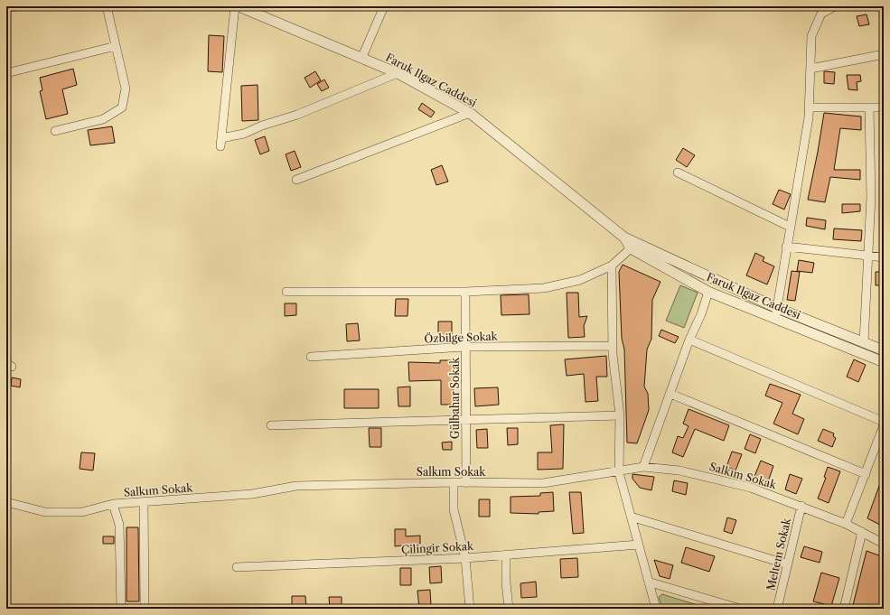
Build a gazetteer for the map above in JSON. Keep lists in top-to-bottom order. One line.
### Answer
{"streets":{"street":["Faruk Ilgaz Caddesi","Özbilge Sokak","Gülbahar Sokak","Salkım Sokak","Çilingir Sokak","Meltem Sokak"]},"crossings":[["Özbilge Sokak","Gülbahar Sokak"],["Gülbahar Sokak","Salkım Sokak"],["Salkım Sokak","Meltem Sokak"]]}
